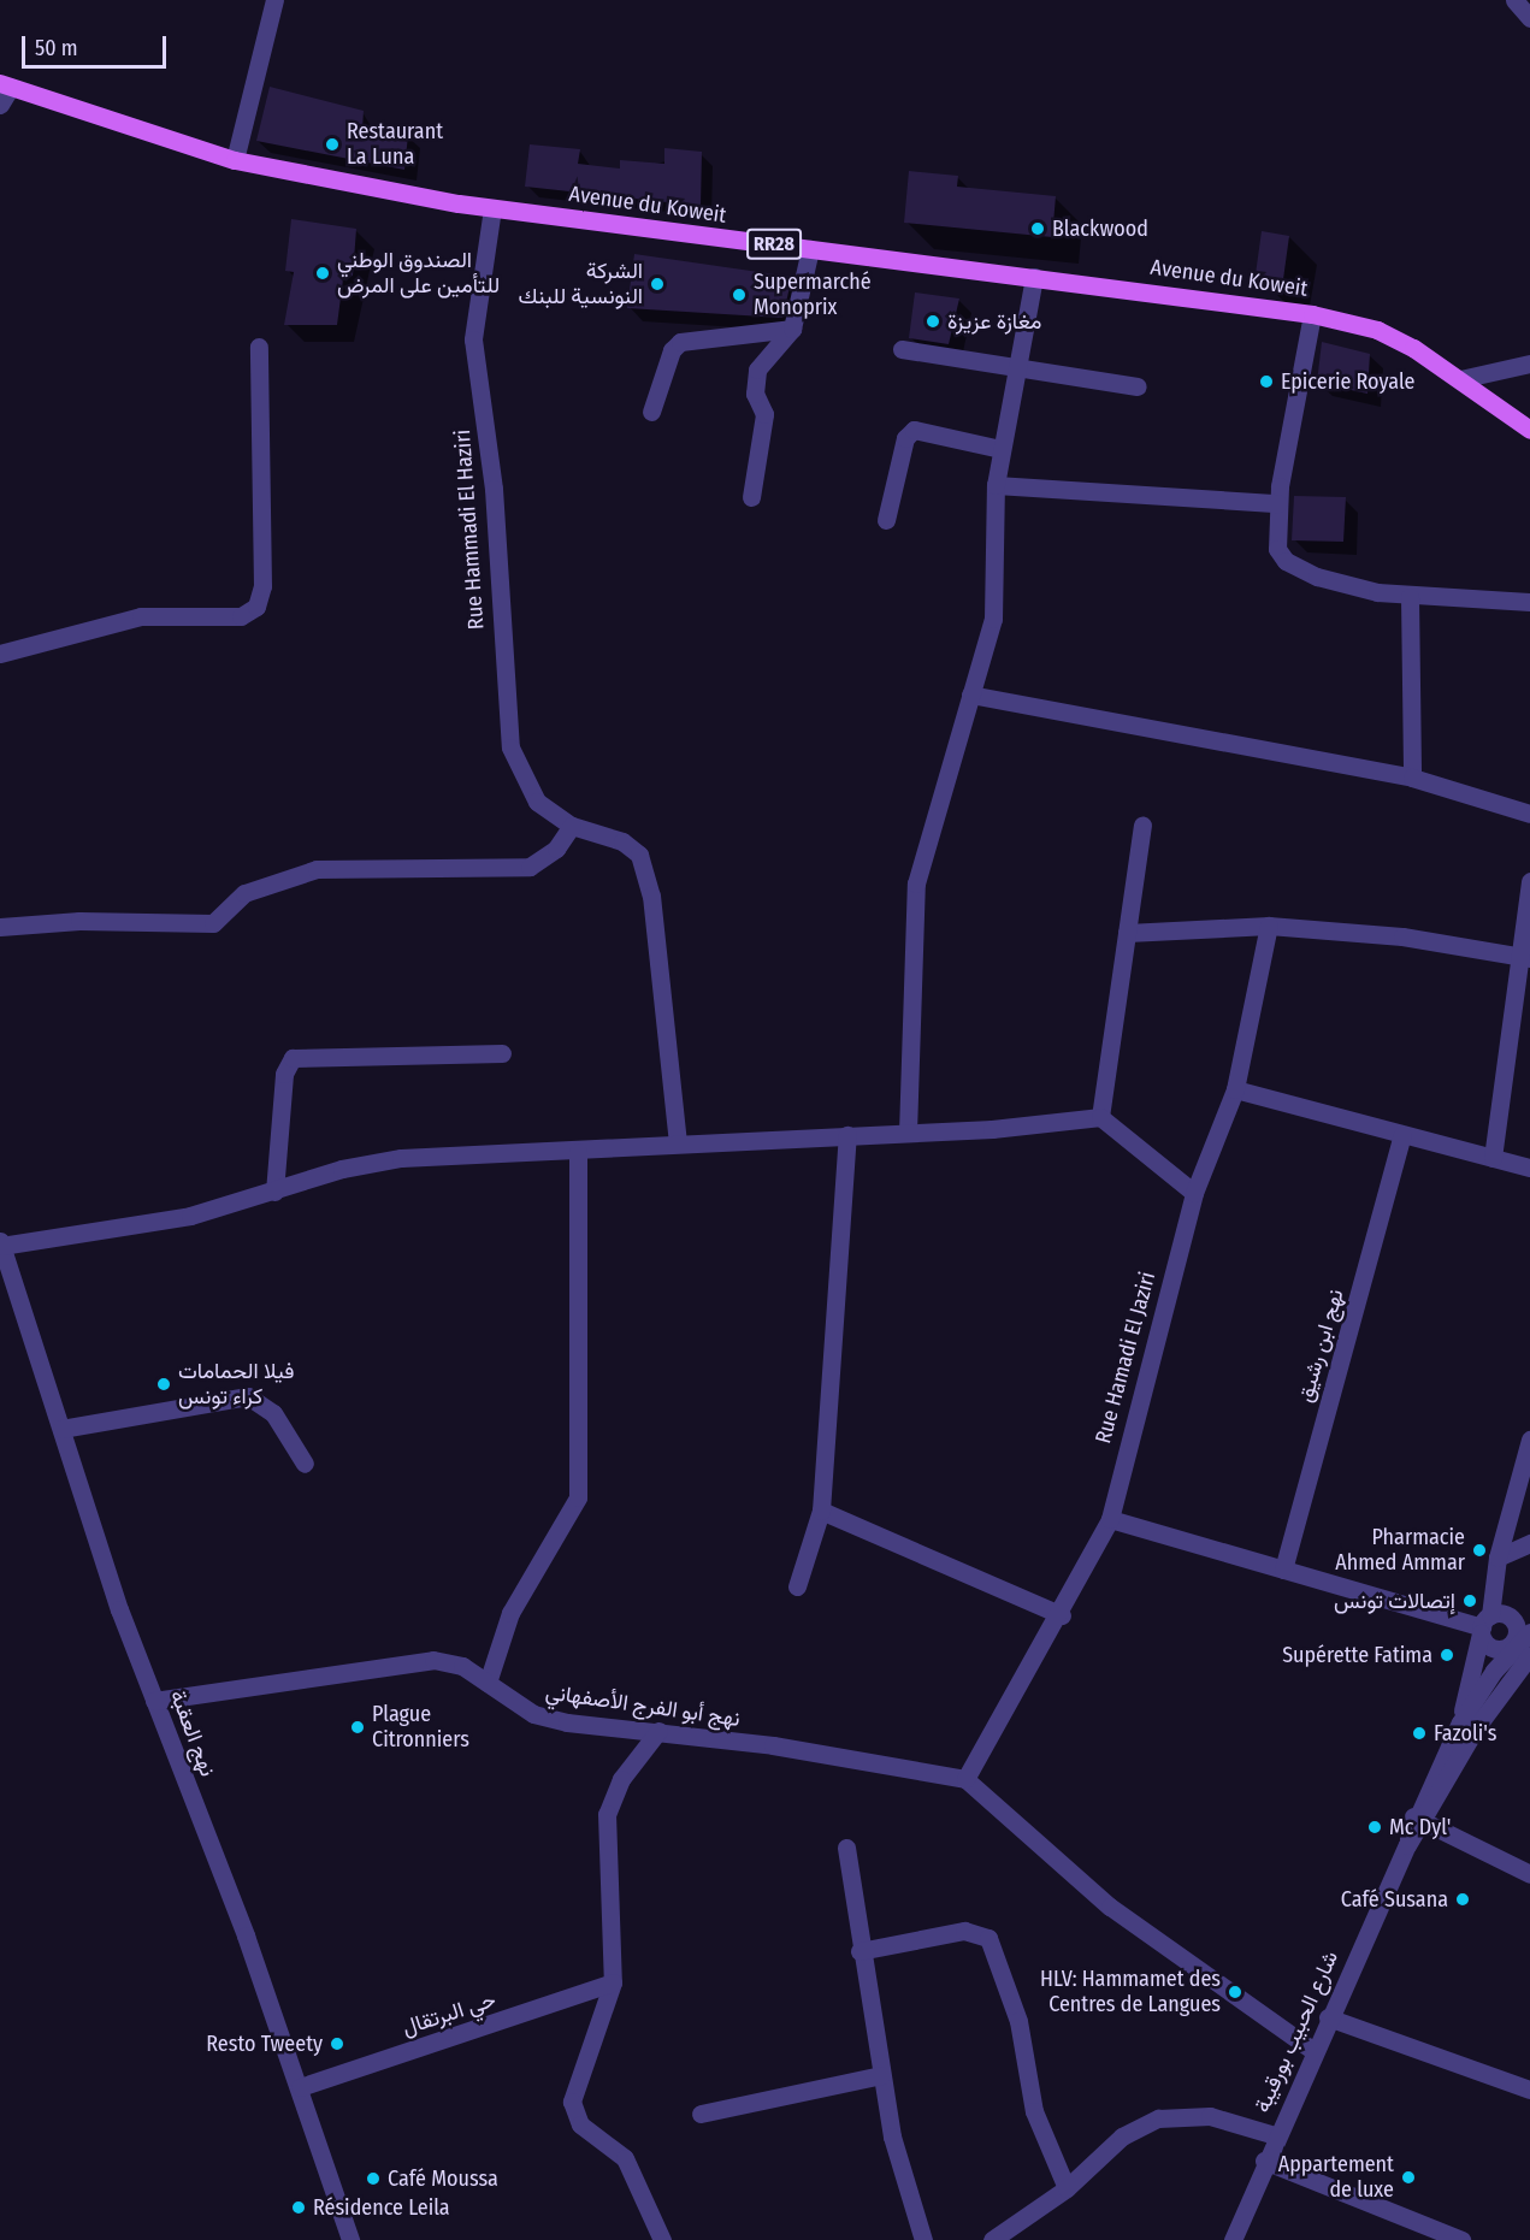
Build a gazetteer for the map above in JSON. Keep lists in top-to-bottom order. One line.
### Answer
{"streets":{"main road":["Avenue du Koweit","RR28"],"street":["Rue Hammadi El Haziri","نهج ابن رشيق","Rue Hamadi El Jaziri","نهج أبو الفرج الأصفهاني","نهج العقبة","حي البرتقال","شارع الحبيب بورقيبة"]},"crossings":[["Avenue du Koweit","Rue Hammadi El Haziri"],["Rue Hamadi El Jaziri","نهج أبو الفرج الأصفهاني"],["نهج أبو الفرج الأصفهاني","نهج العقبة"],["نهج العقبة","حي البرتقال"]],"places":["Restaurant La Luna","Blackwood","الصندوق الوطني للتأمين على المرض","الشركة النونسية للبنك","Supermarché Monoprix","مغازة عزيزة","Epicerie Royale","فيلا الحمامات كراء تونس","Pharmacie Ahmed Ammar","إتصالات تونس","Supérette Fatima","Plague Citronniers","Fazoli's","Mc Dyl'","Café Susana","HLV: Hammamet des Centres de Langues","Resto Tweety","Appartement de luxe","Café Moussa","Résidence Leila"],"scale_bar":"50 m"}
